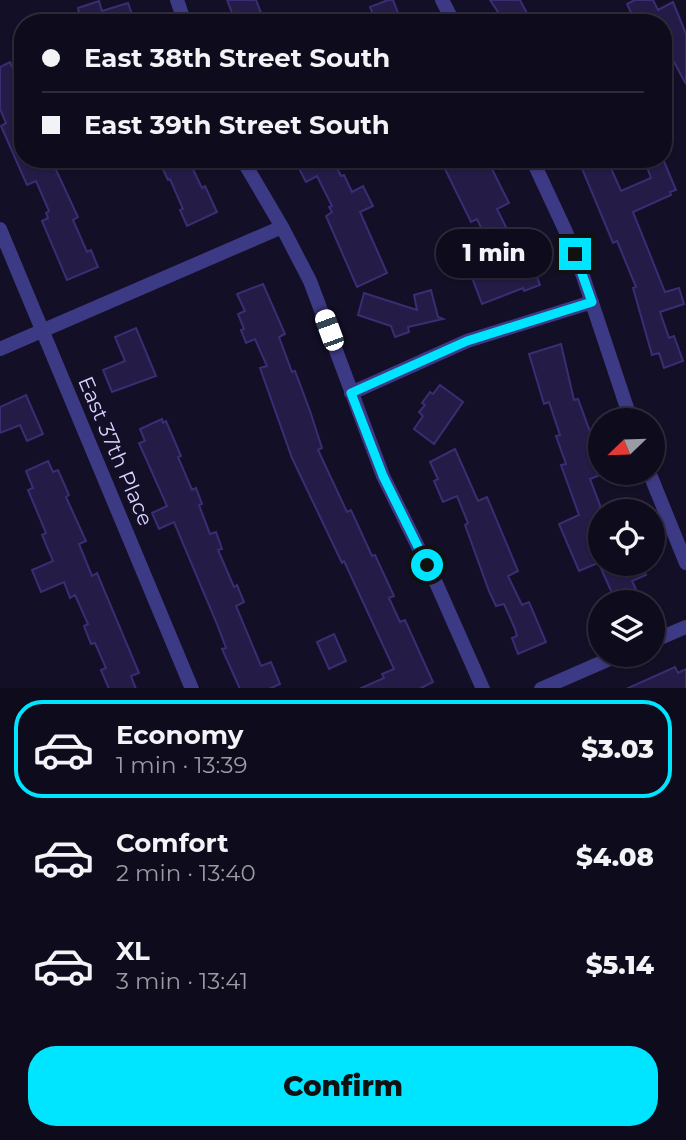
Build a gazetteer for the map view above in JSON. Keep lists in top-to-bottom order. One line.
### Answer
{"streets":{"street":["East 37th Place"]},"north":"bottom left","page":{"banner":["East 38th Street South","East 39th Street South"],"bubble":"1 min","list":[{"name":"Economy","note":"1 min · 13:39","value":"$3.03"},{"name":"Comfort","note":"2 min · 13:40","value":"$4.08"},{"name":"XL","note":"3 min · 13:41","value":"$5.14"}],"buttons":"Confirm"}}
